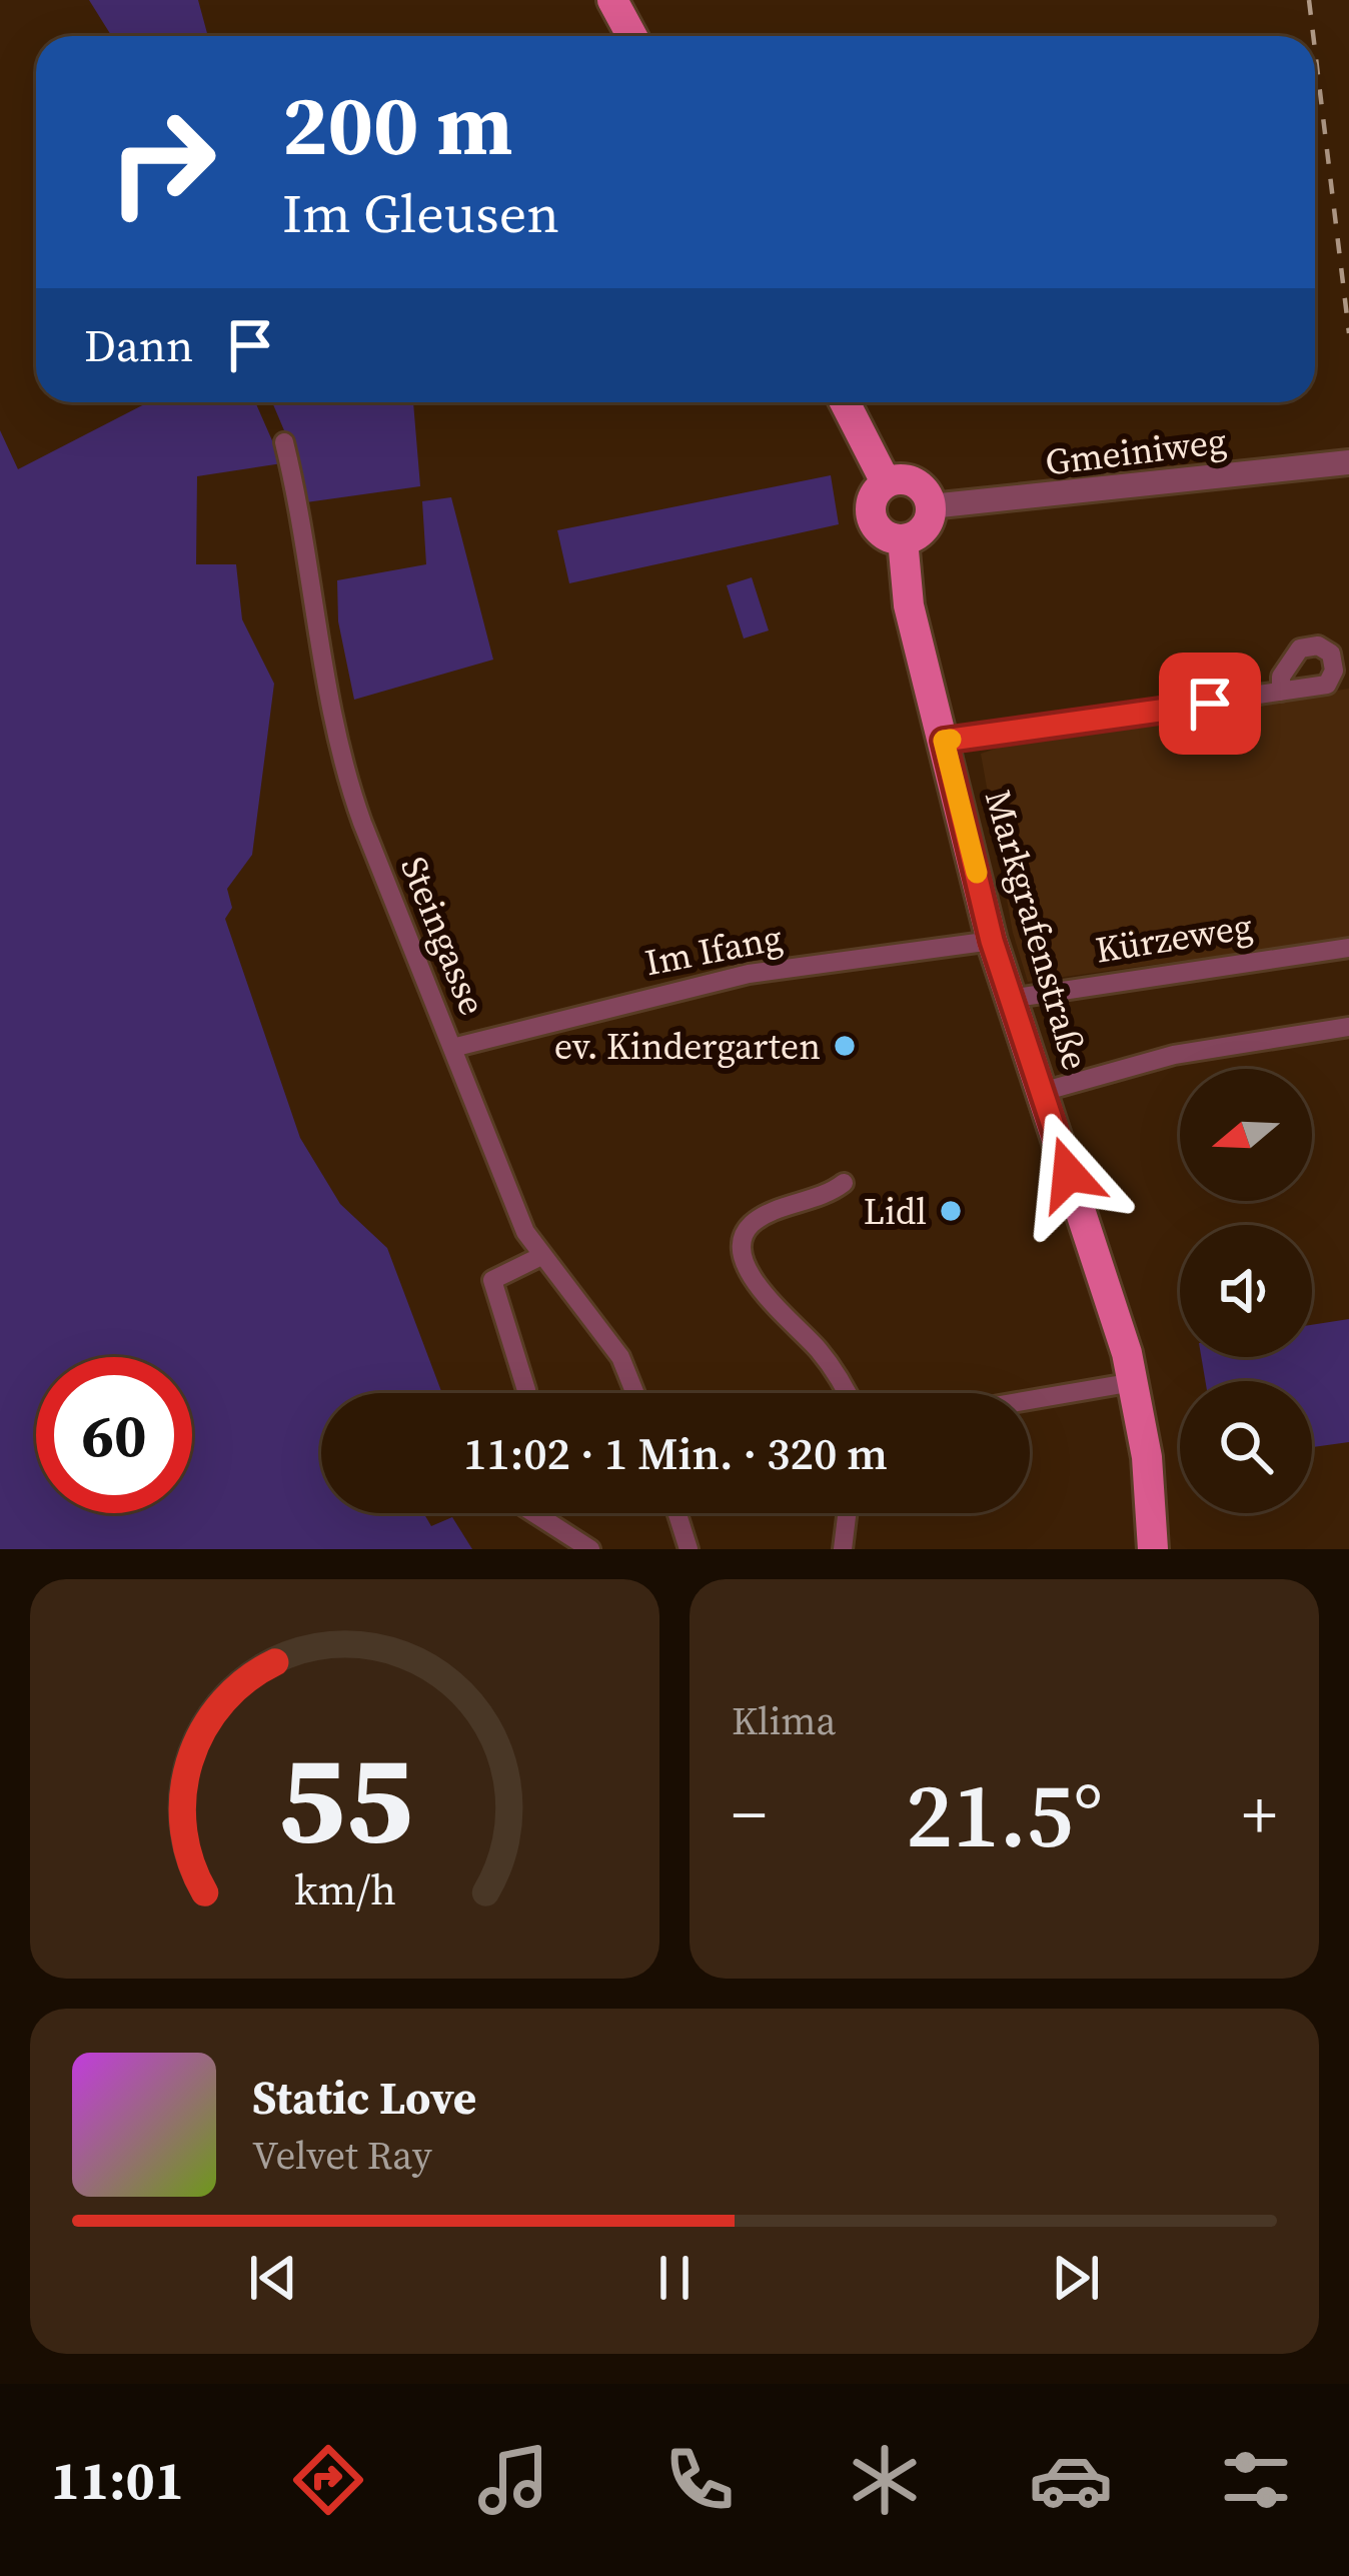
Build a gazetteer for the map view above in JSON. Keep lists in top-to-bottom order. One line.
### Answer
{"streets":{"main road":["Markgrafenstraße"],"street":["Gmeiniweg","Steingasse","Kürzeweg","Im Ifang"]},"crossings":[["Gmeiniweg","Markgrafenstraße"],["Markgrafenstraße","Kürzeweg"],["Markgrafenstraße","Im Ifang"],["Steingasse","Im Ifang"]],"places":["ev. Kindergarten","Lidl"],"north":"left","page":{"turn":["200 m","Im Gleusen"],"then":"Dann","limit":"60","trip":"11:02 · 1 Min. · 320 m","tile":"Klima","heat":["−","21.5°","+"],"song":["Static Love","Velvet Ray"],"tabs":"11:01","gauge":["55","km/h"]}}
